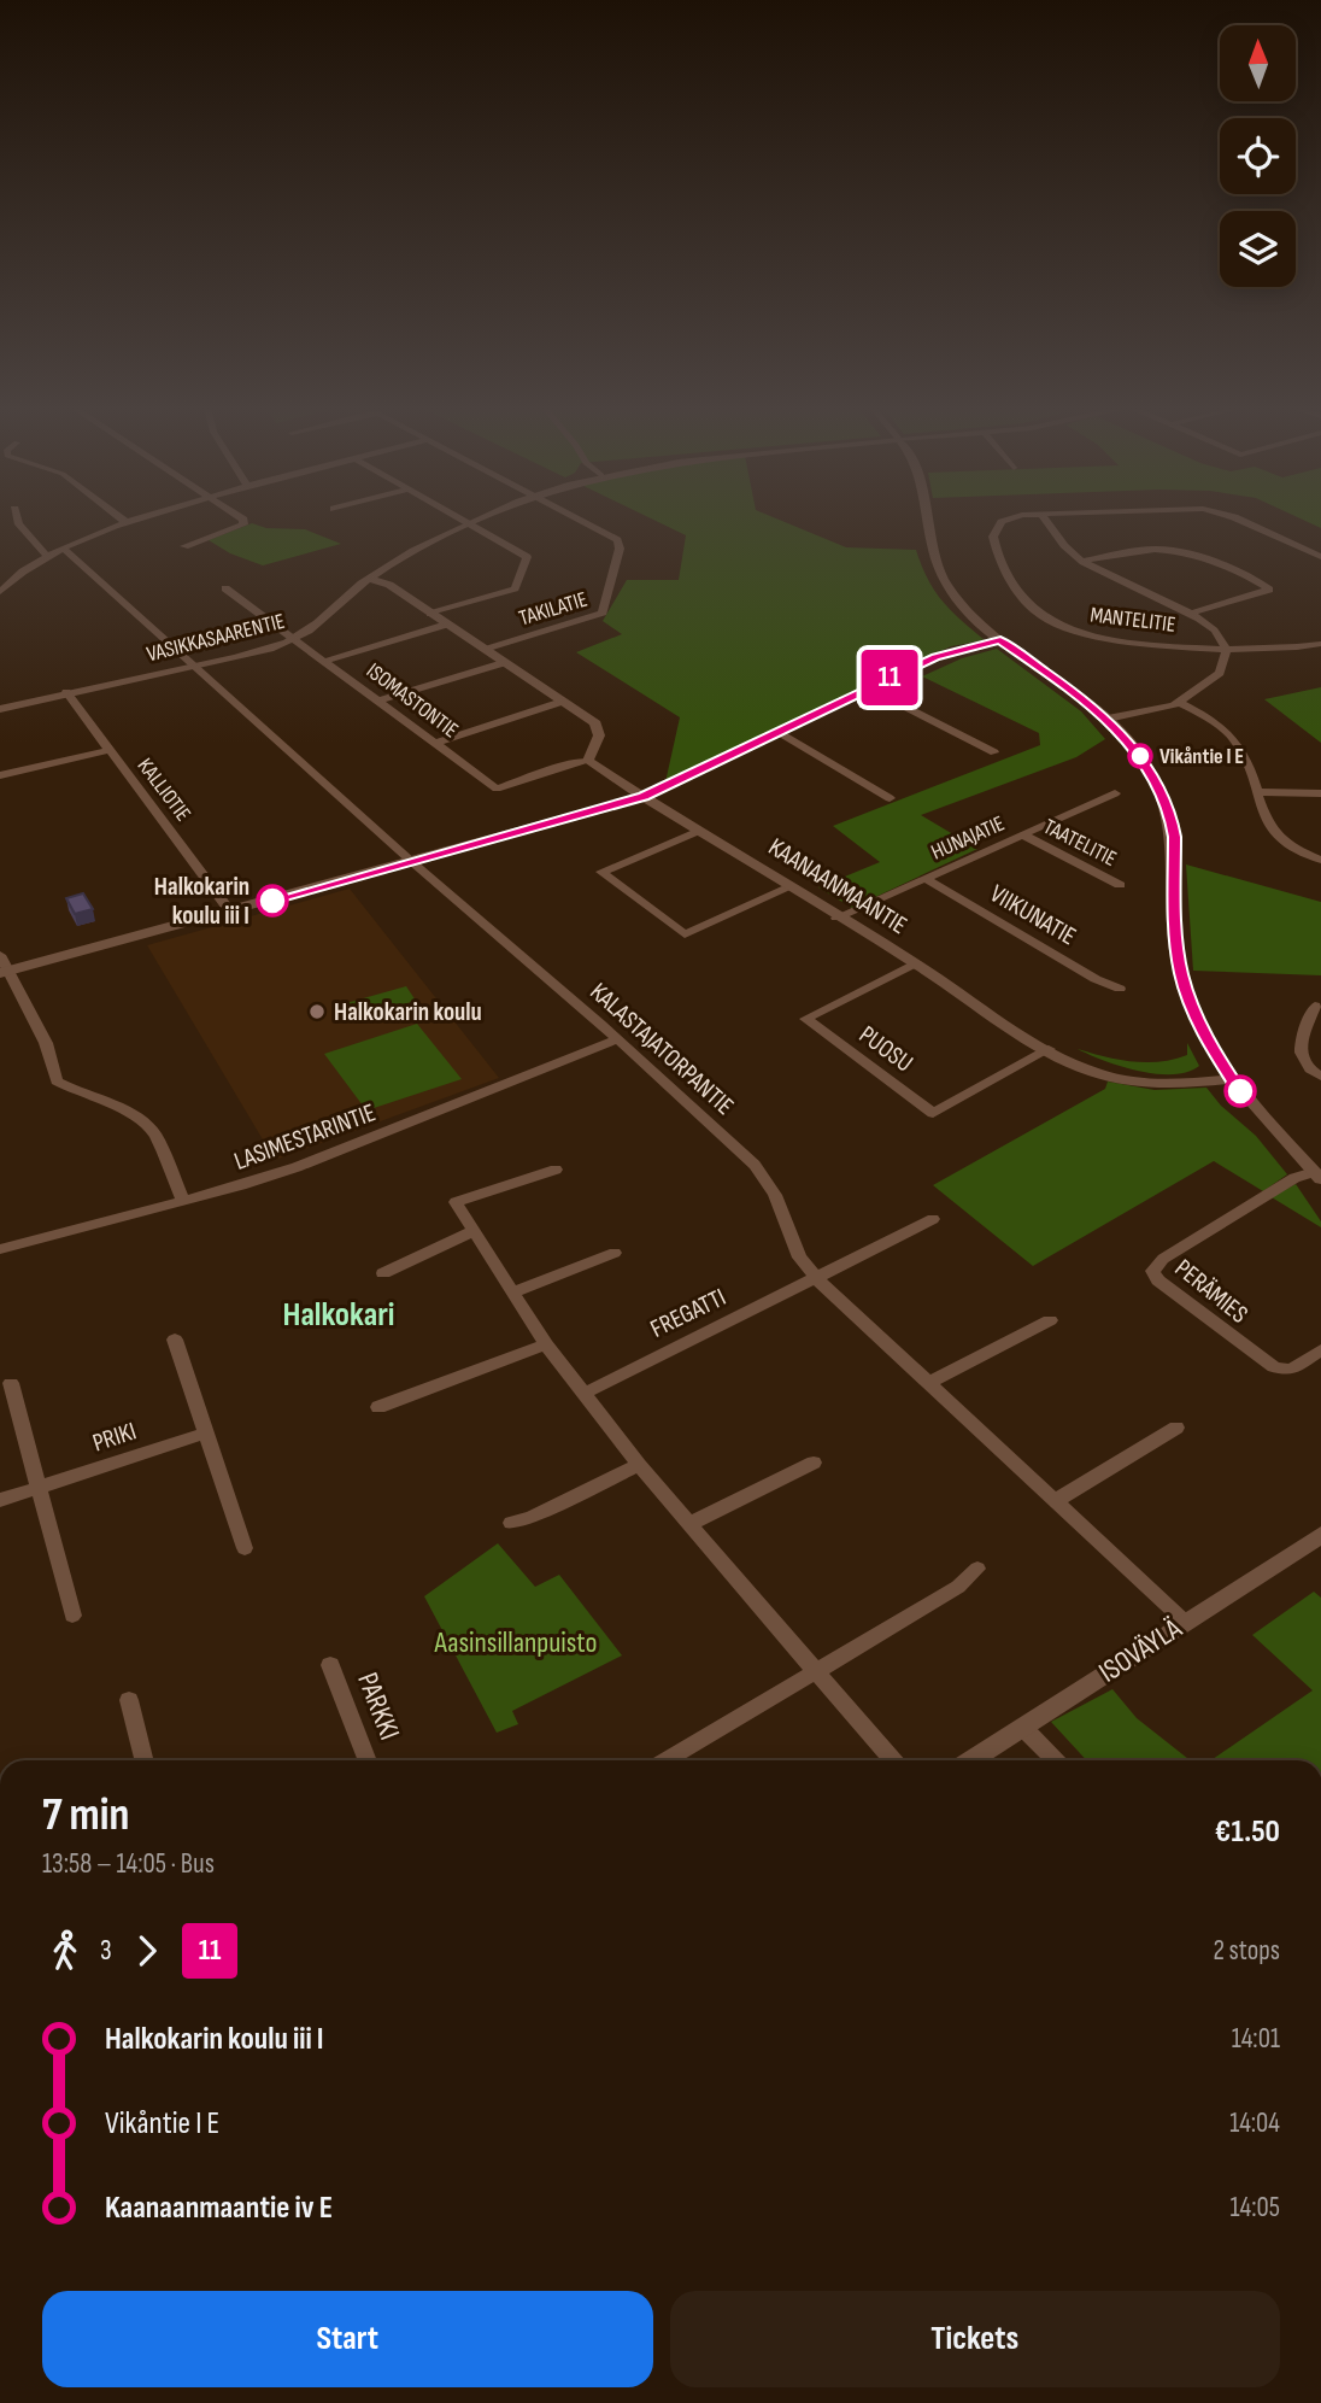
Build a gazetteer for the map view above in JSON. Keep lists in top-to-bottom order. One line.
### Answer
{"streets":{"street":["TAKILATIE","MANTELITIE","VASIKKASAARENTIE","ISOMASTONTIE","KALLIOTIE","HUNAJATIE","TAATELITIE","KAANAANMAANTIE","VIIKUNATIE","KALASTAJATORPANTIE","PUOSU","LASIMESTARINTIE","PERÄMIES","FREGATTI","PRIKI","ISOVÄYLÄ","PARKKI"]},"crossings":[["TAKILATIE","ISOMASTONTIE"],["VASIKKASAARENTIE","ISOMASTONTIE"],["VASIKKASAARENTIE","KALLIOTIE"],["VASIKKASAARENTIE","KALASTAJATORPANTIE"],["ISOMASTONTIE","KAANAANMAANTIE"],["HUNAJATIE","TAATELITIE"],["HUNAJATIE","KAANAANMAANTIE"],["HUNAJATIE","VIIKUNATIE"],["KAANAANMAANTIE","PUOSU"],["KALASTAJATORPANTIE","LASIMESTARINTIE"],["KALASTAJATORPANTIE","FREGATTI"],["KALASTAJATORPANTIE","ISOVÄYLÄ"]],"districts":["Halkokari"],"parks":["Aasinsillanpuisto"],"places":["Vikåntie I E","Halkokarin koulu iii I","Halkokarin koulu"],"lines":["bus line 11"],"north":"top","page":{"on_map":"11","heading":["7 min","13:58 – 14:05 · Bus","€1.50"],"legs":["3","11","2 stops"],"list":[{"name":"Halkokarin koulu iii I","value":"14:01"},{"name":"Vikåntie I E","value":"14:04"},{"name":"Kaanaanmaantie iv E","value":"14:05"}],"buttons":["Start","Tickets"]}}
